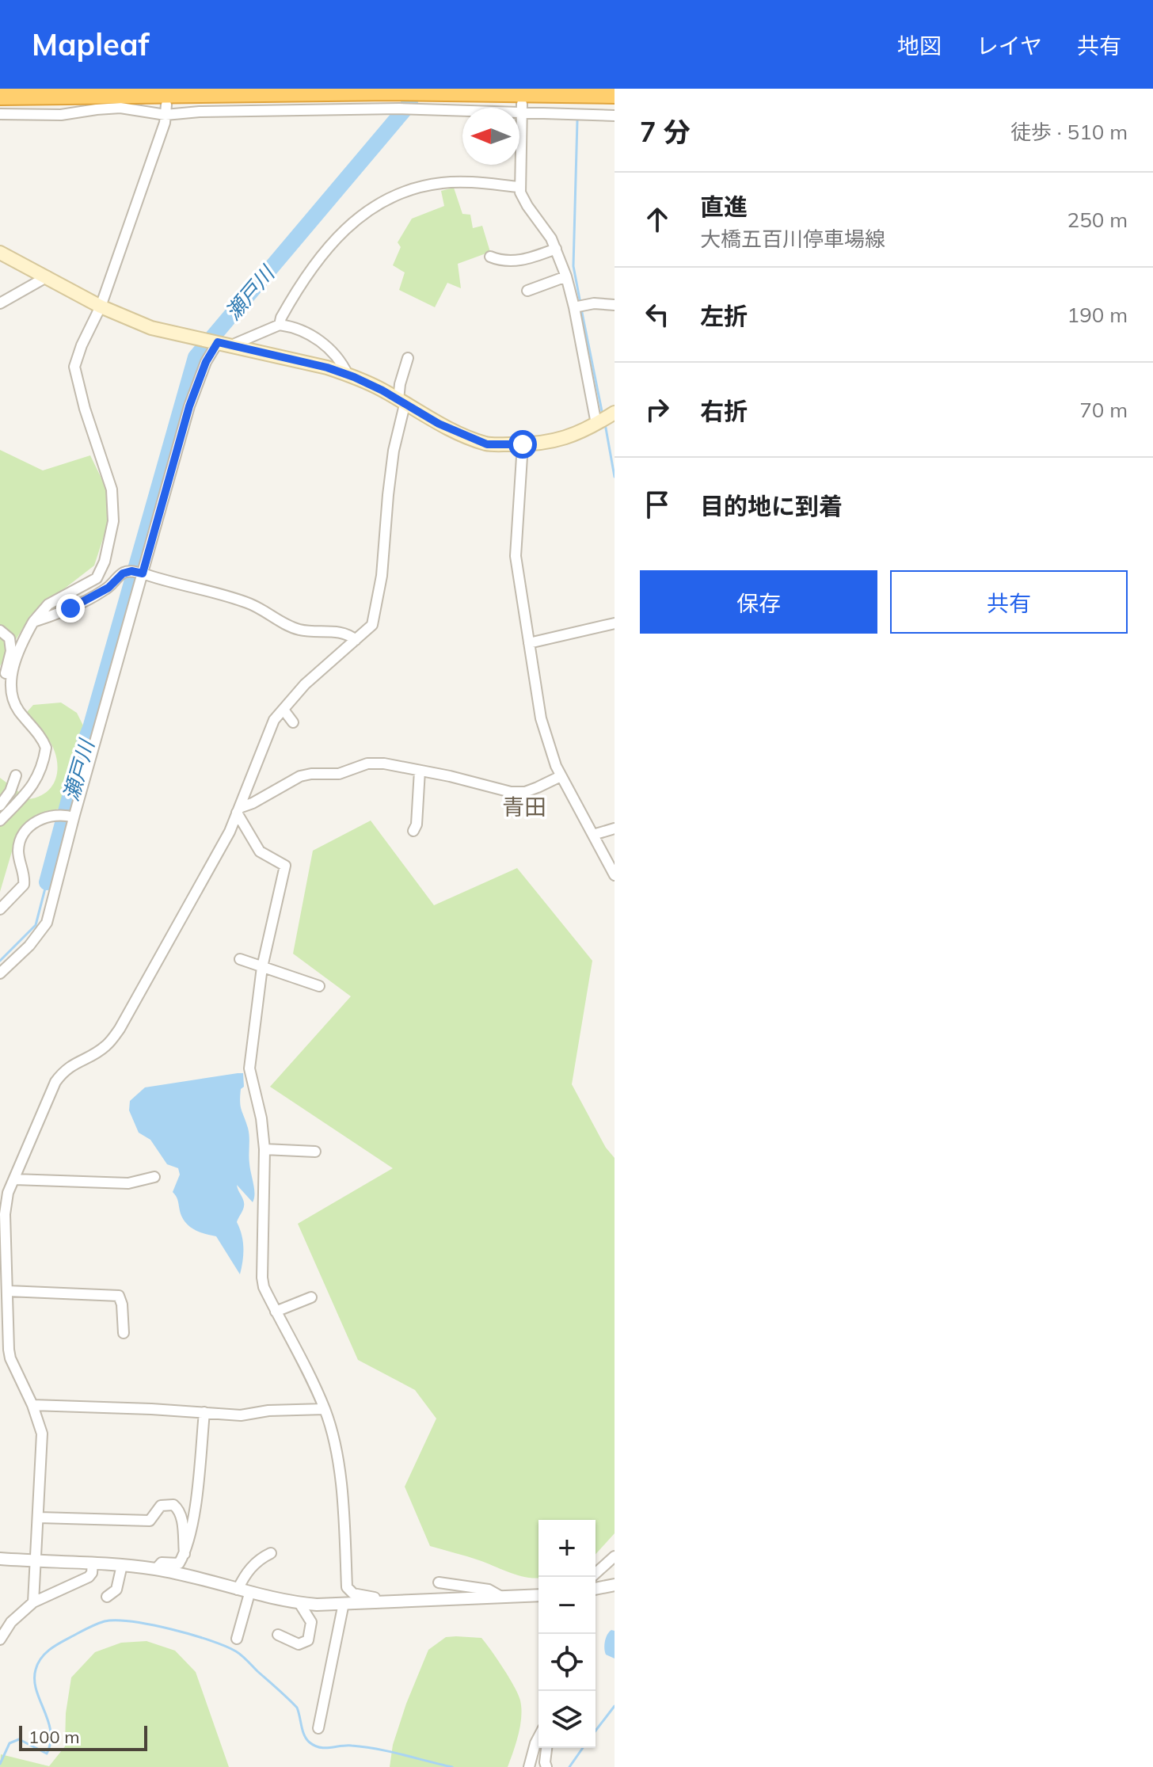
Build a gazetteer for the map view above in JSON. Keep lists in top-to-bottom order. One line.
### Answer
{"districts":["青田"],"water":["瀬戸川"],"scale_bar":"100 m","north":"left","page":{"header":"Mapleaf","nav":["地図","レイヤ","共有"],"heading":["7 分","徒歩 · 510 m"],"list":[["直進","大橋五百川停車場線","250 m"],["左折","190 m"],["右折","70 m"],"目的地に到着"],"buttons":["保存","共有"],"map_buttons":["+","−"],"scale":"100 m"}}
